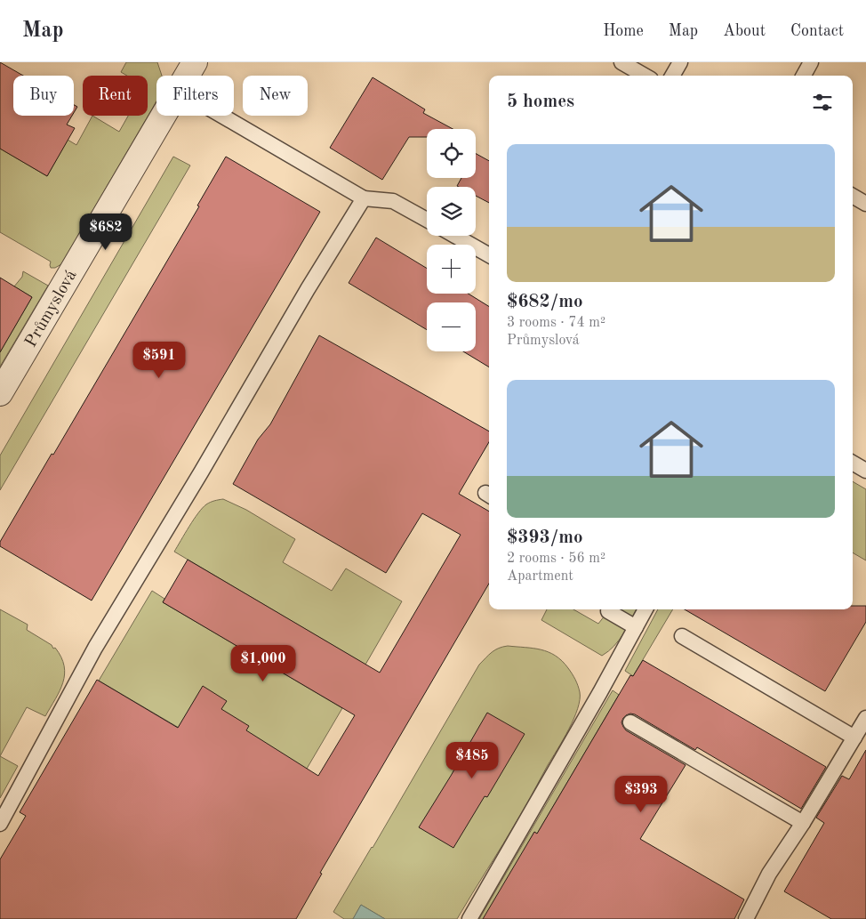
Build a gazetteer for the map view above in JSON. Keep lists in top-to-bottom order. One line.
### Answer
{"streets":{"street":["Průmyslová"]},"page":{"header":"Map","nav":["Home","Map","About","Contact"],"chip":["Buy","Rent","Filters","New"],"heading":"5 homes","map_buttons":["+","−"],"list":[{"name":"$682/mo","note":"3 rooms · 74 m² · Průmyslová"},{"name":"$393/mo","note":"2 rooms · 56 m² · Apartment"}],"price":["$682","$591","$1,000","$485","$393"]}}
